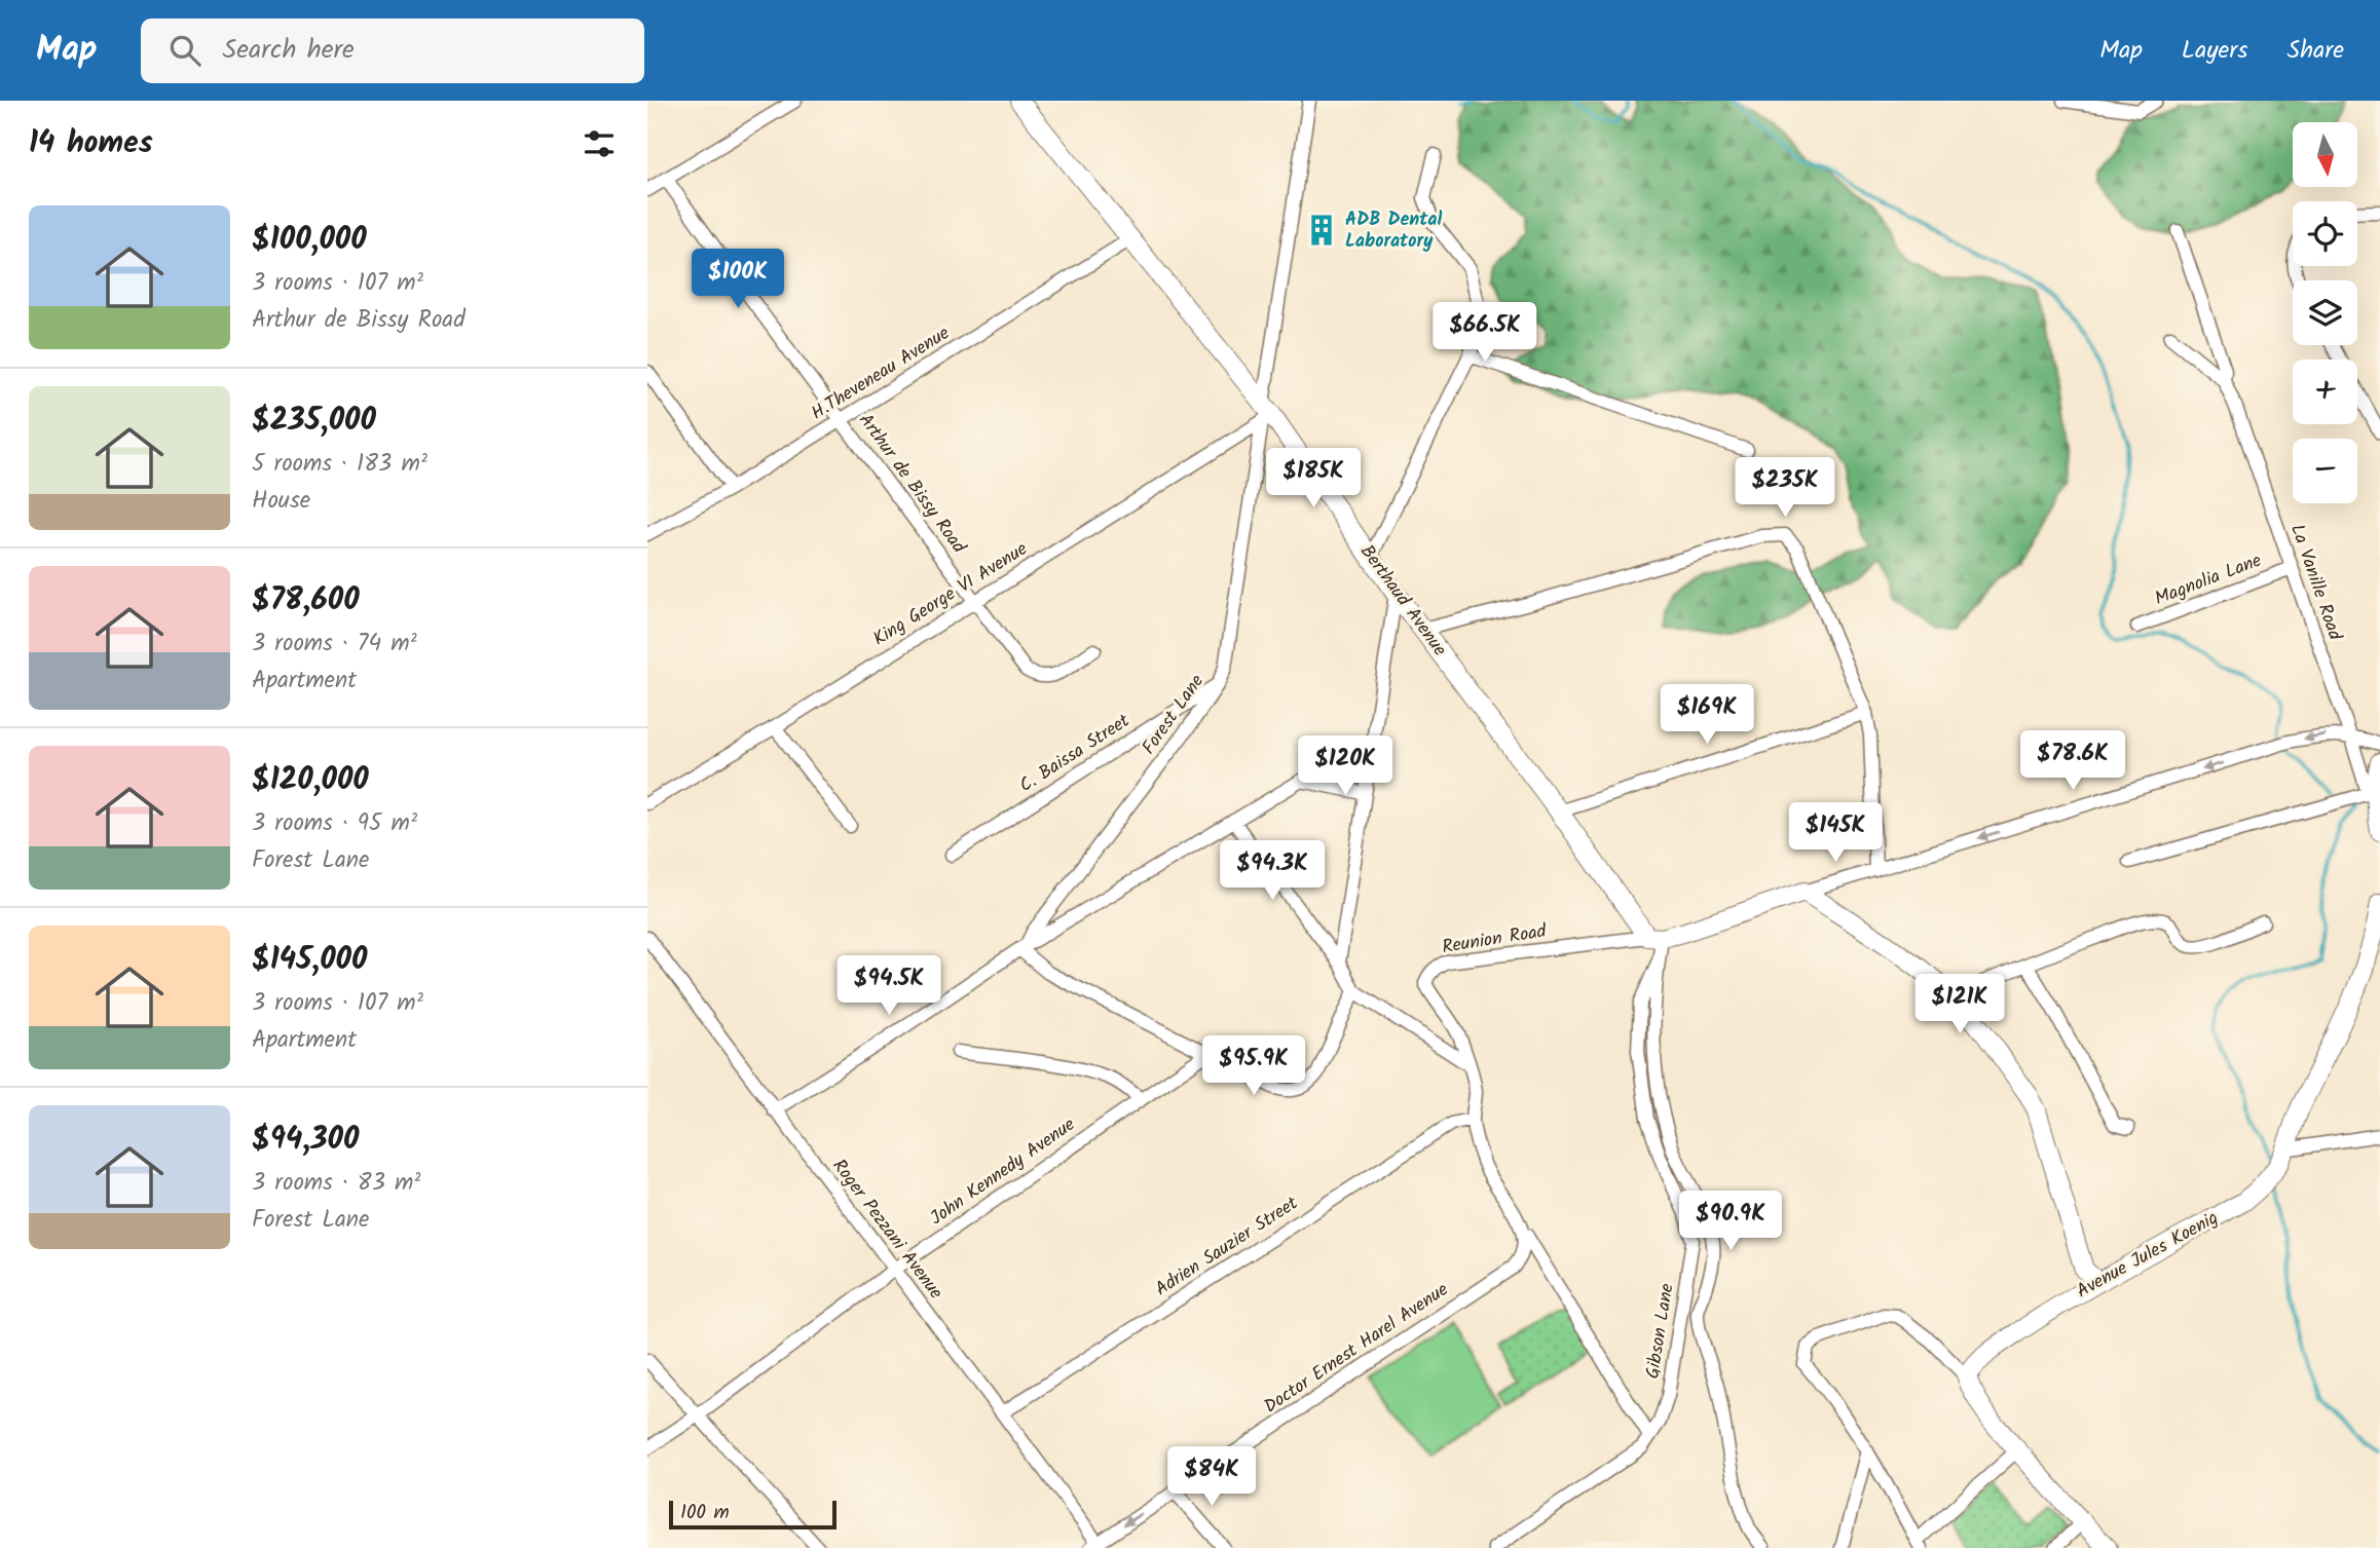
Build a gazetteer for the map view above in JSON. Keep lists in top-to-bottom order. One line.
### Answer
{"streets":{"street":["H.Theveneau Avenue","Arthur de Bissy Road","Magnolia Lane","La Vanille Road","King George VI Avenue","Berthaud Avenue","Forest Lane","C. Baissa Street","Reunion Road","John Kennedy Avenue","Roger Pezzani Avenue","Adrien Sauzier Street","Avenue Jules Koenig","Gibson Lane","Doctor Ernest Harel Avenue"]},"crossings":[["H.Theveneau Avenue","Arthur de Bissy Road"],["H.Theveneau Avenue","Berthaud Avenue"],["Arthur de Bissy Road","King George VI Avenue"],["Magnolia Lane","La Vanille Road"],["King George VI Avenue","Berthaud Avenue"],["King George VI Avenue","Forest Lane"],["Berthaud Avenue","Forest Lane"],["Berthaud Avenue","Reunion Road"],["Forest Lane","C. Baissa Street"],["Reunion Road","Adrien Sauzier Street"],["Reunion Road","Gibson Lane"],["Reunion Road","Doctor Ernest Harel Avenue"],["John Kennedy Avenue","Roger Pezzani Avenue"],["Roger Pezzani Avenue","Adrien Sauzier Street"],["Roger Pezzani Avenue","Doctor Ernest Harel Avenue"]],"places":{"building":["ADB Dental Laboratory"]},"scale_bar":"100 m","north":"bottom","page":{"header":"Map","search":"Search here","nav":["Map","Layers","Share"],"heading":"14 homes","map_buttons":["+","−"],"list":[{"name":"$100,000","note":"3 rooms · 107 m² · Arthur de Bissy Road"},{"name":"$235,000","note":"5 rooms · 183 m² · House"},{"name":"$78,600","note":"3 rooms · 74 m² · Apartment"},{"name":"$120,000","note":"3 rooms · 95 m² · Forest Lane"},{"name":"$145,000","note":"3 rooms · 107 m² · Apartment"},{"name":"$94,300","note":"3 rooms · 83 m² · Forest Lane"}],"price":["$100K","$66.5K","$185K","$235K","$169K","$78.6K","$120K","$145K","$94.3K","$94.5K","$121K","$95.9K","$90.9K","$84K"],"scale":"100 m"}}
